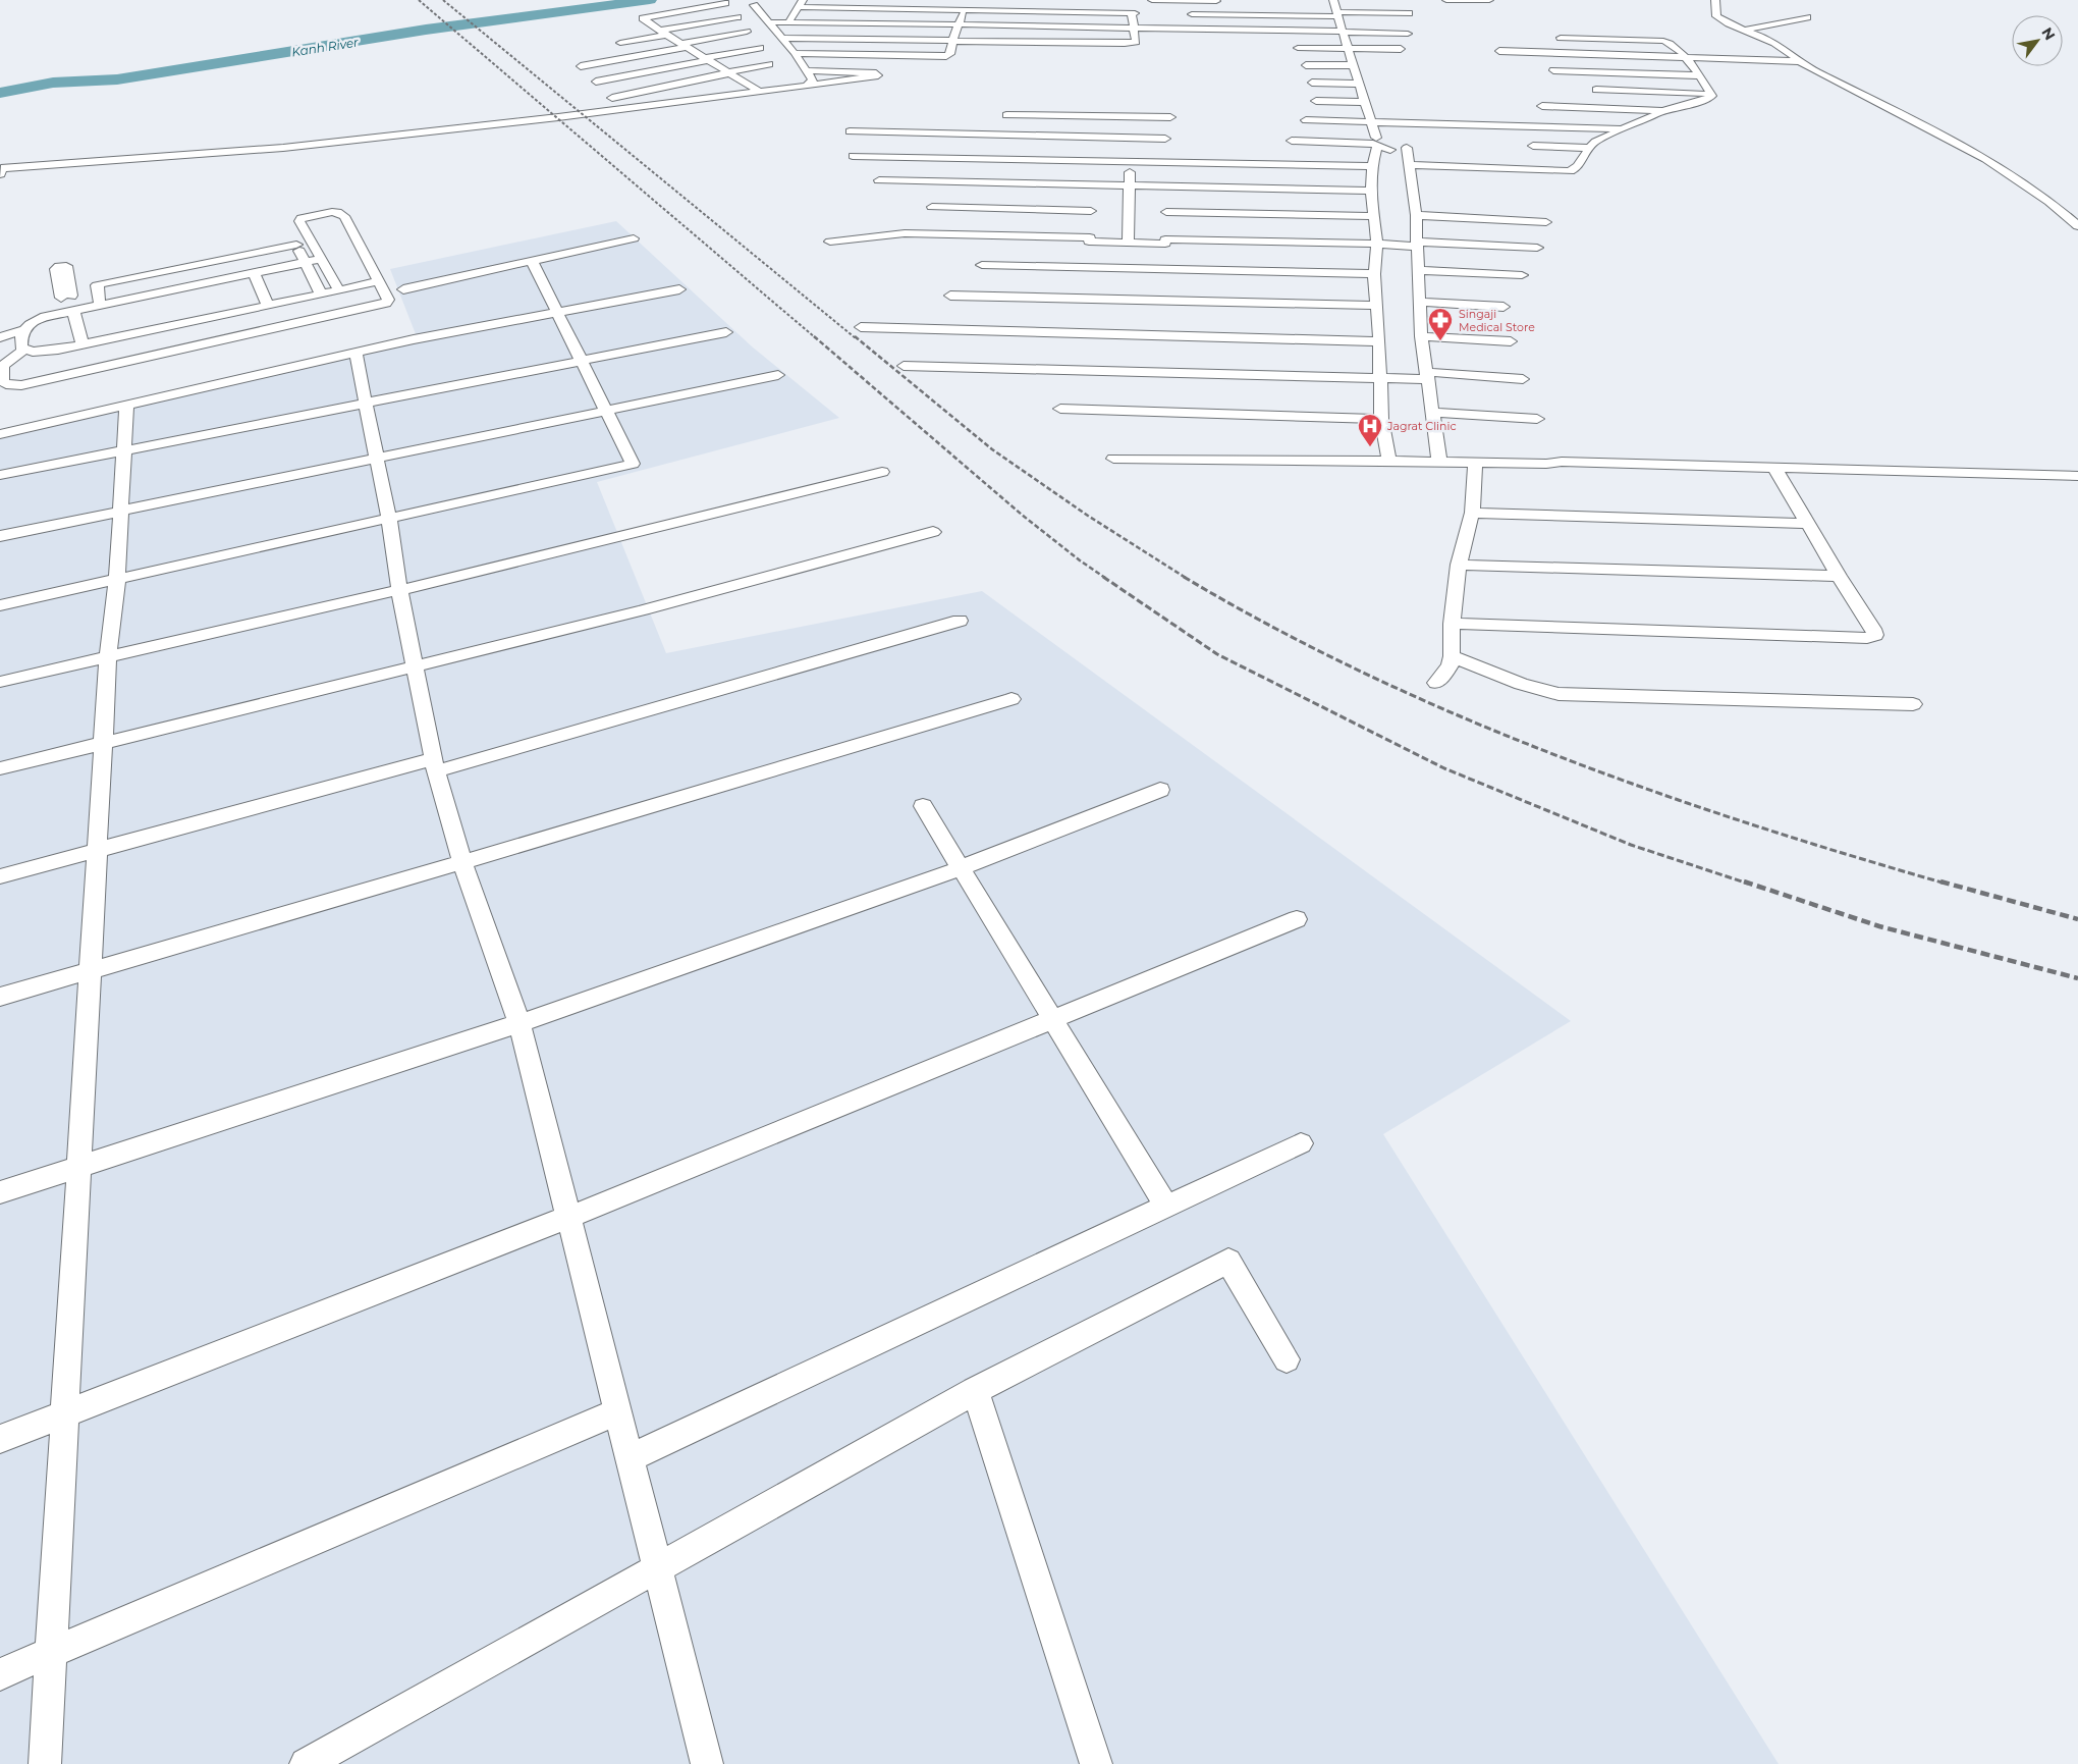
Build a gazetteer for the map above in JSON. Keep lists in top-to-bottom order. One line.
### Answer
{"water":["Kanh River"],"places":{"pharmacy":["Singaji Medical Store"],"hospital":["Jagrat Clinic"]},"north":"top right"}
